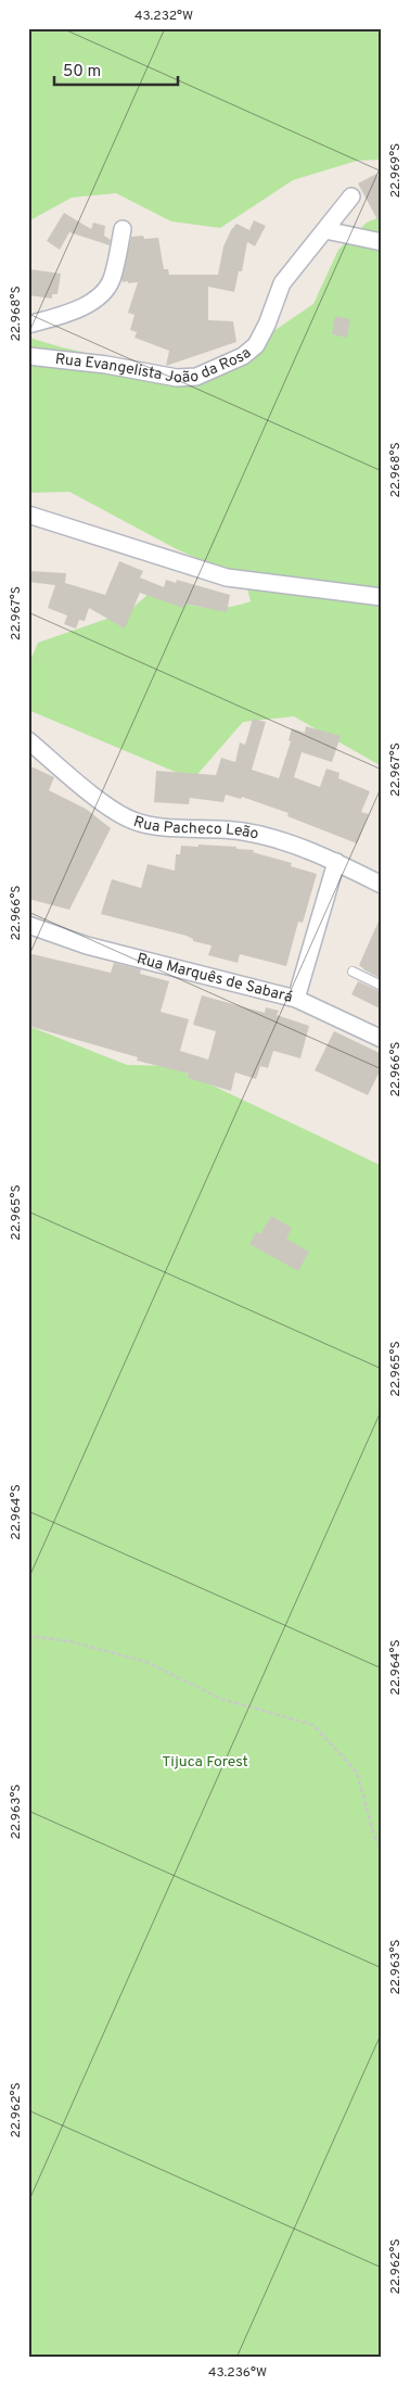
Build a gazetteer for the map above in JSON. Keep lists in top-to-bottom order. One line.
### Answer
{"streets":{"street":["Rua Evangelista João da Rosa","Rua Pacheco Leão","Rua Marquês de Sabará"]},"crossings":[["Rua Pacheco Leão","Rua Marquês de Sabará"]],"parks":["Tijuca Forest"],"scale_bar":"50 m","coordinates":["43.232°W","22.969°S","22.968°S","22.967°S","22.966°S","22.965°S","22.964°S","22.963°S","22.962°S","43.236°W"]}
